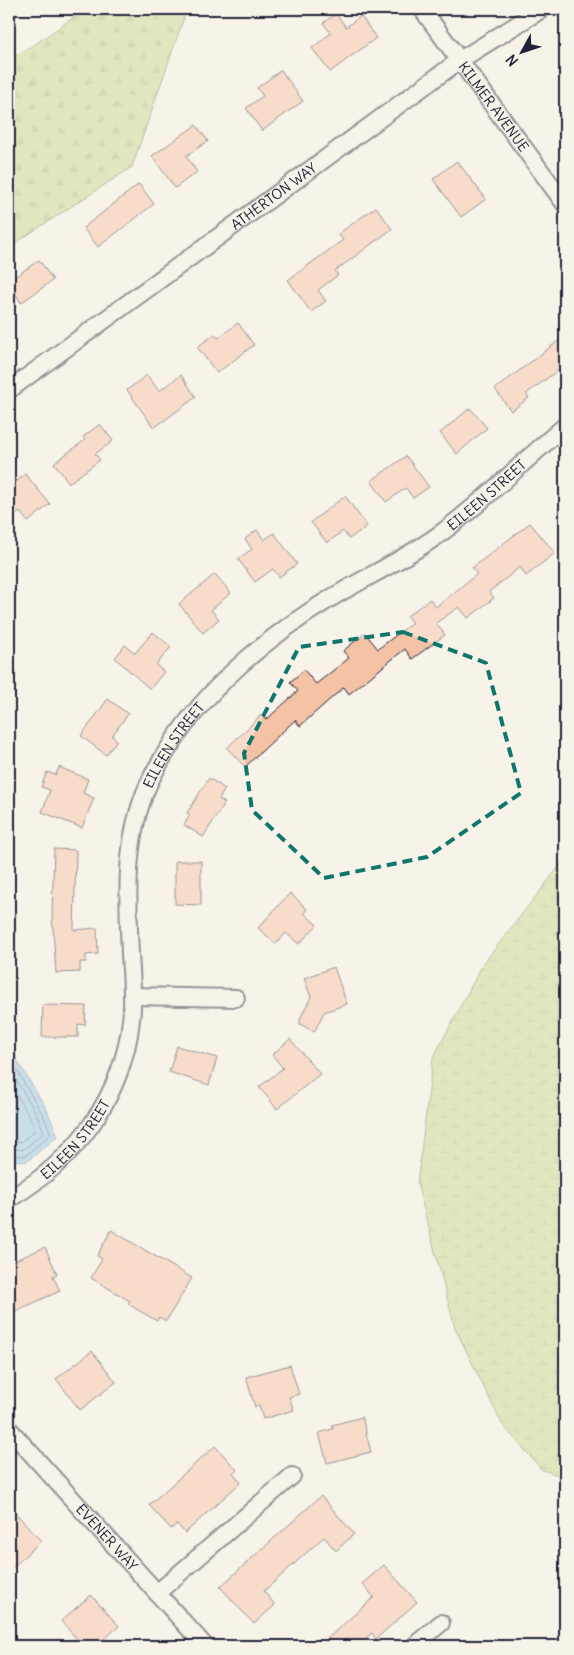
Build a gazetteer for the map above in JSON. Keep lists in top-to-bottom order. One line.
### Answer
{"streets":{"street":["KILMER AVENUE","ATHERTON WAY","EILEEN STREET","EVENER WAY"]},"crossings":[["KILMER AVENUE","ATHERTON WAY"]],"north":"bottom left"}
